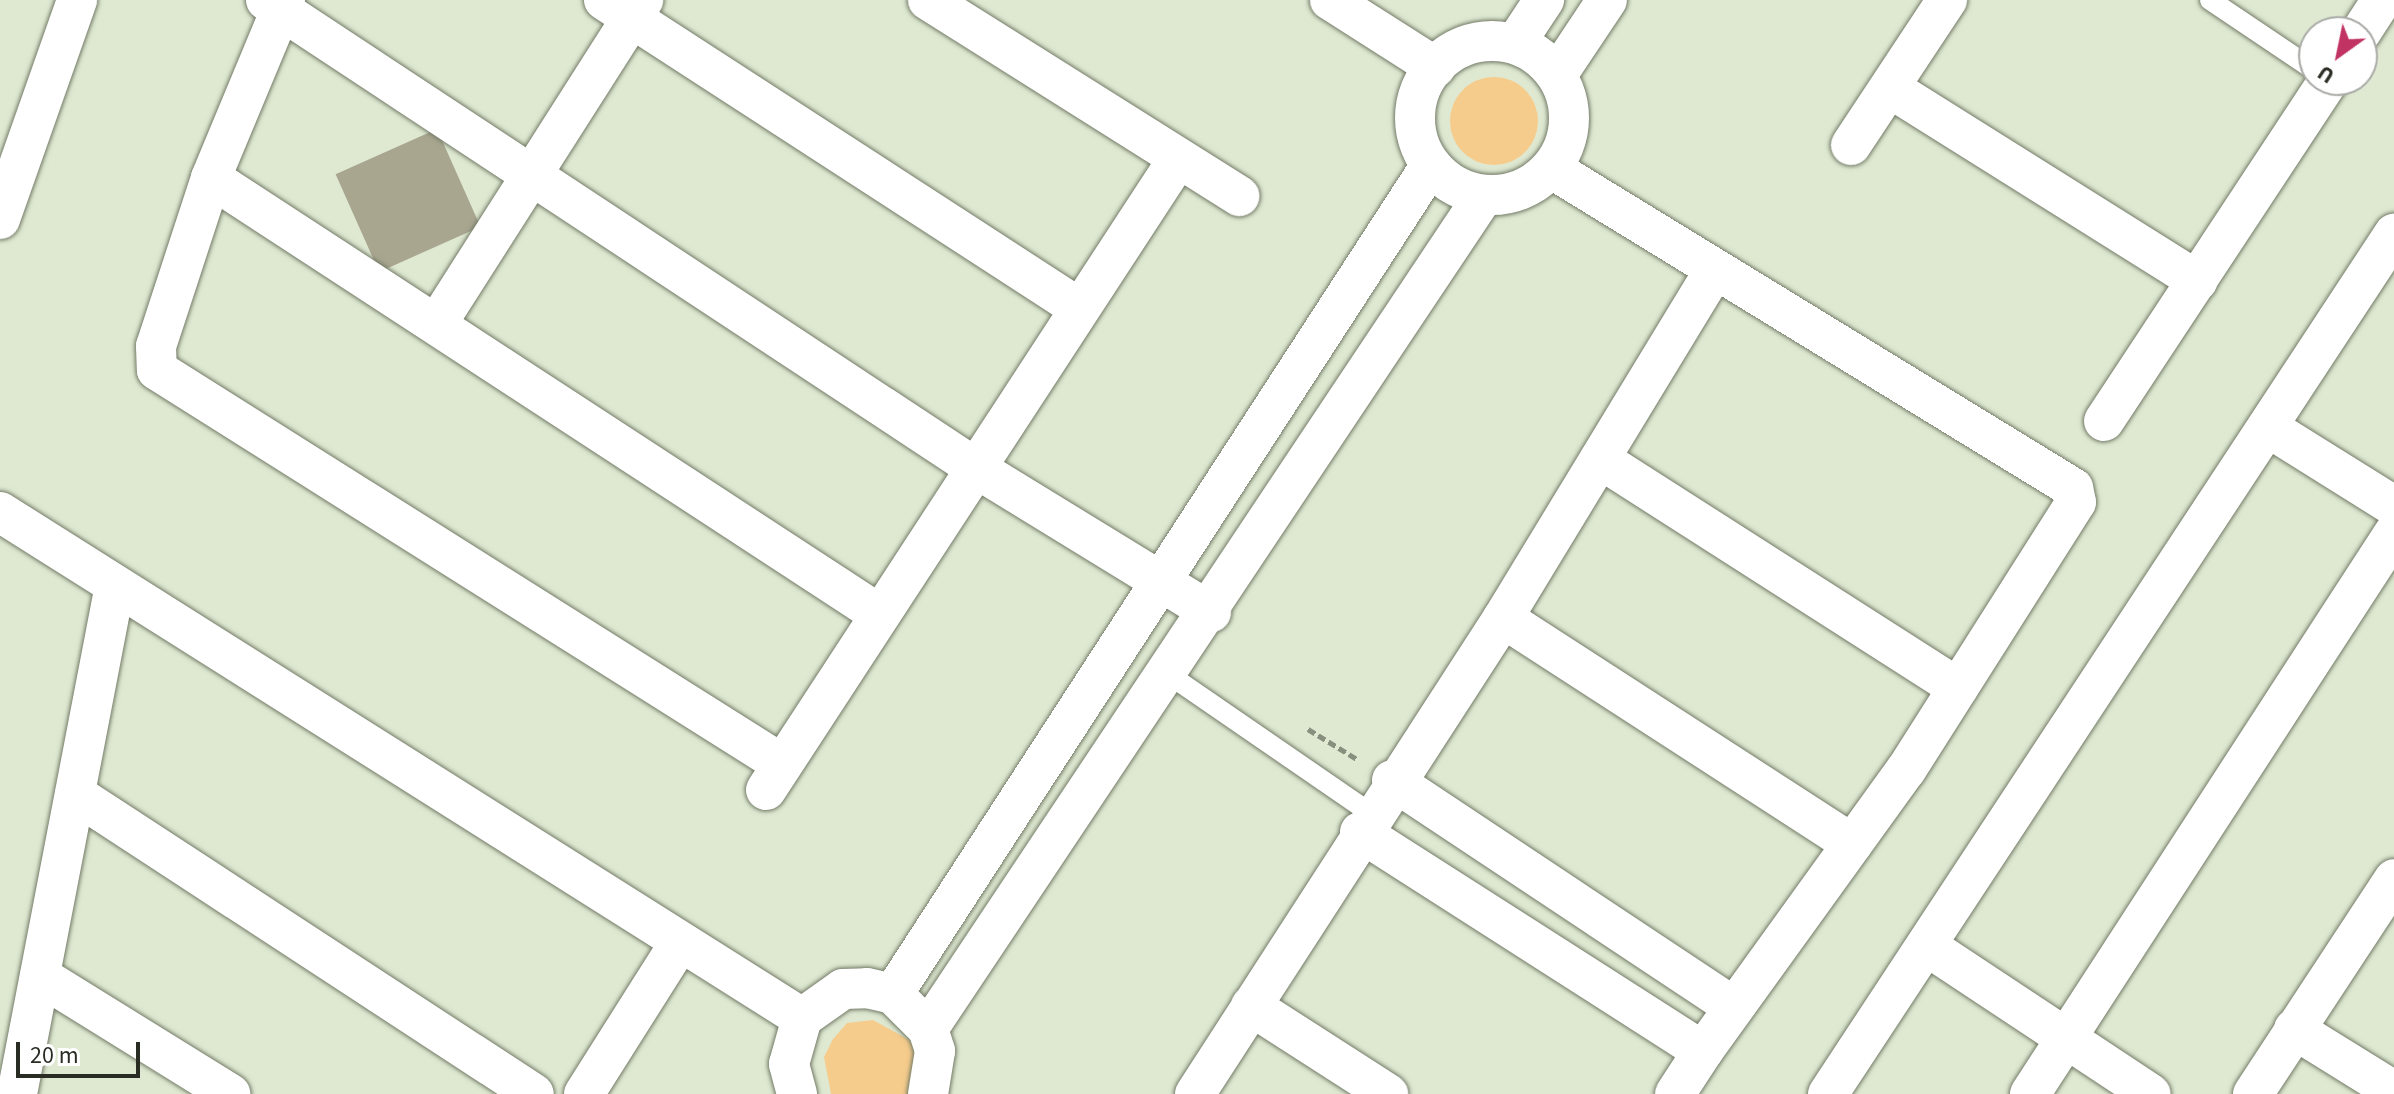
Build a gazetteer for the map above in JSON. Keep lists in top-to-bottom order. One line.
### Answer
{"scale_bar":"20 m","north":"bottom left"}
